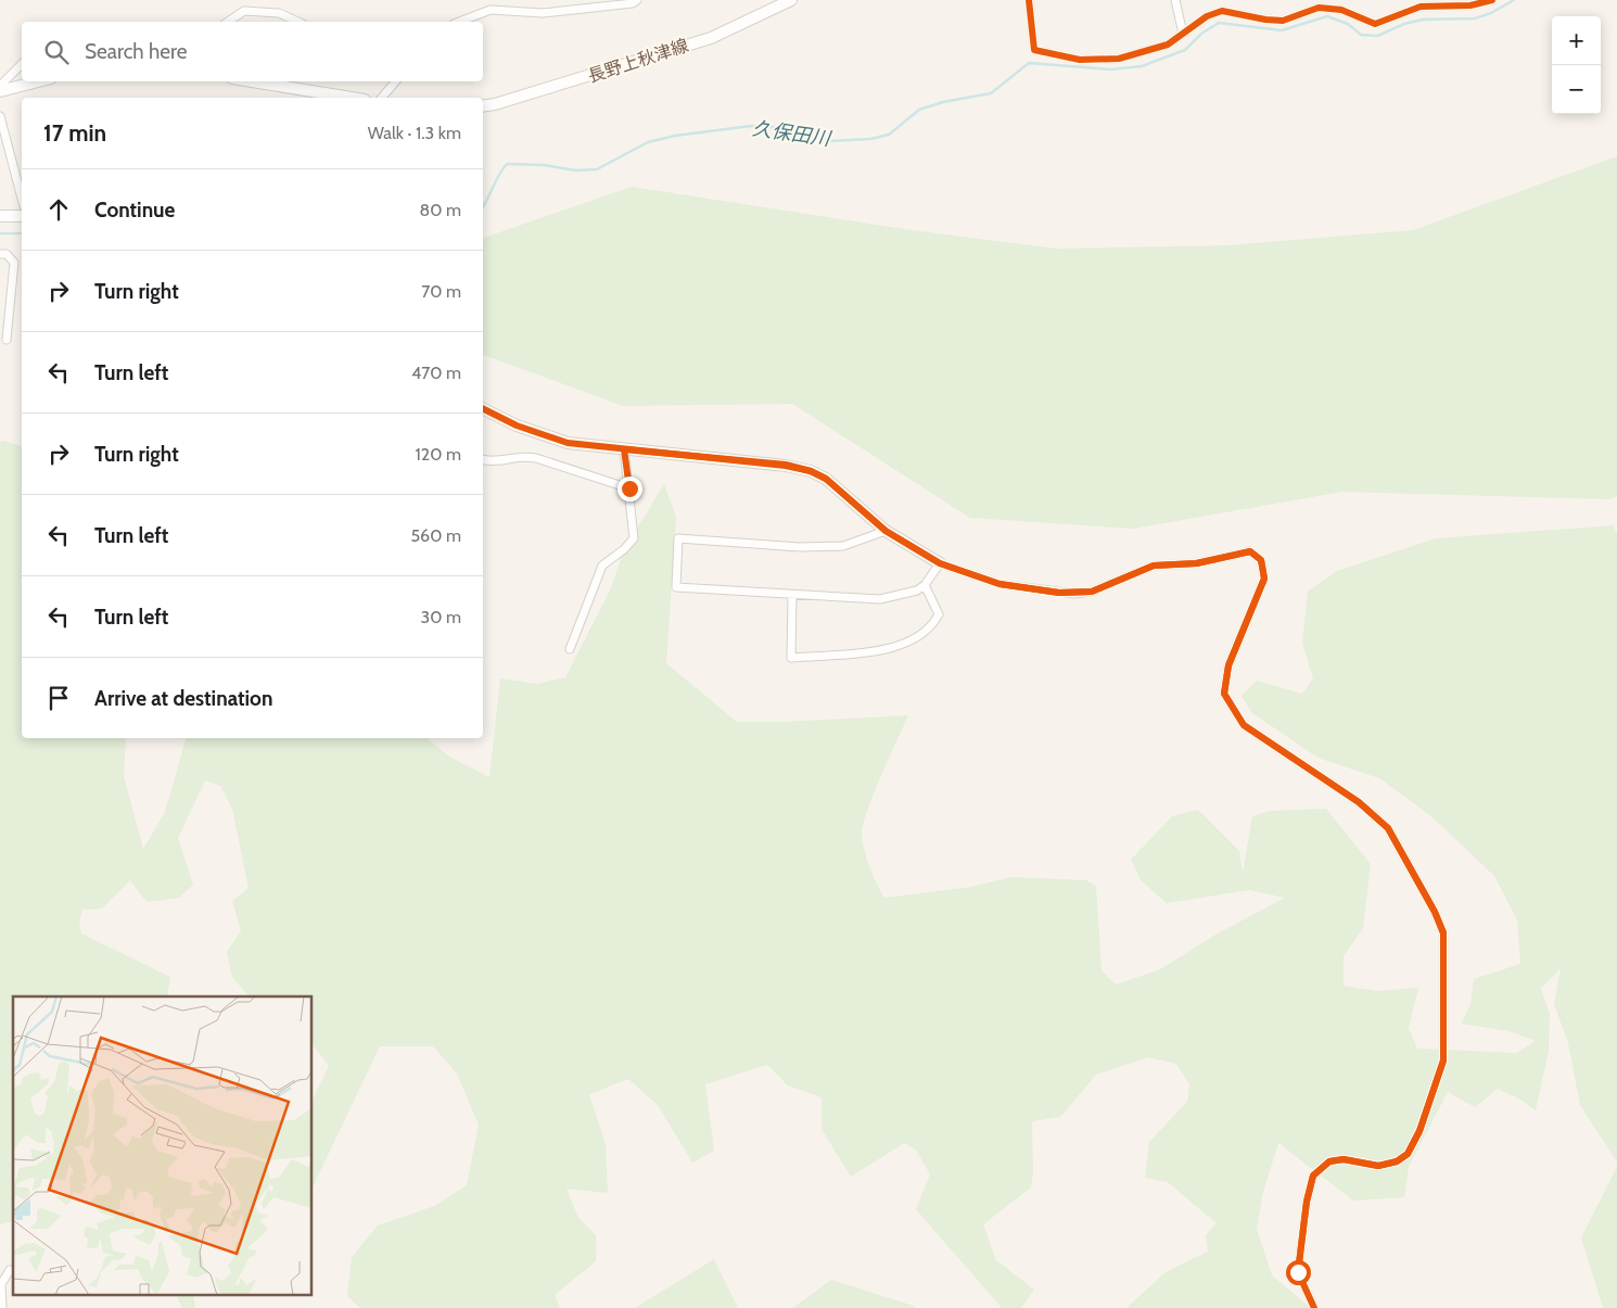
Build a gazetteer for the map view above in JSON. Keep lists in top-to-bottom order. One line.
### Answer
{"streets":{"street":["長野上秋津線"]},"water":["久保田川"],"page":{"map_buttons":["+","−"],"search":"Search here","heading":["17 min","Walk · 1.3 km"],"list":[["Continue","80 m"],["Turn right","70 m"],["Turn left","470 m"],["Turn right","120 m"],["Turn left","560 m"],["Turn left","30 m"],"Arrive at destination"]}}
